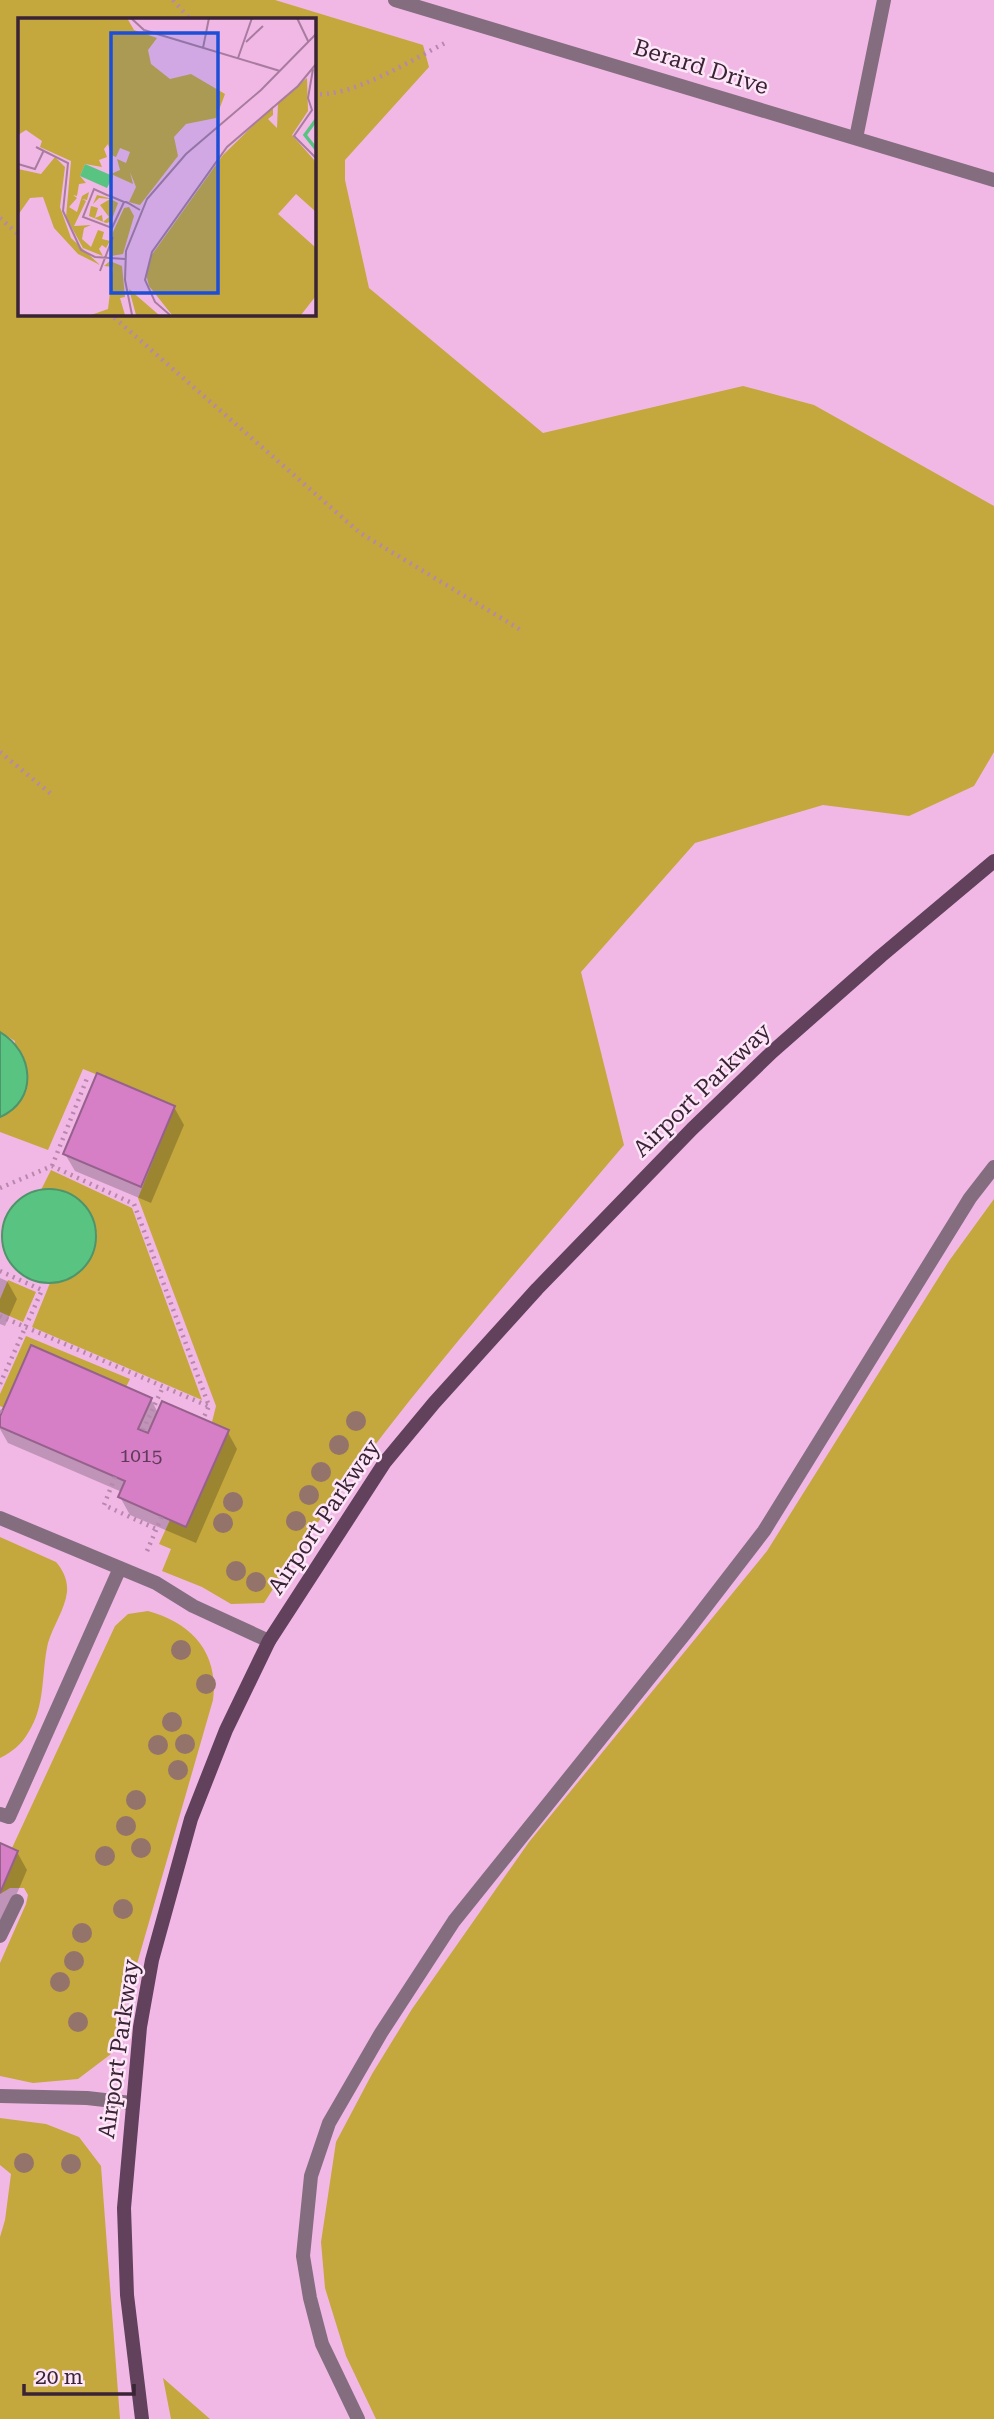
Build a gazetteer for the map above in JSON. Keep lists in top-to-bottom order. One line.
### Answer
{"streets":{"main road":["Airport Parkway"],"street":["Berard Drive"]},"house_numbers":["1015"],"scale_bar":"20 m"}
